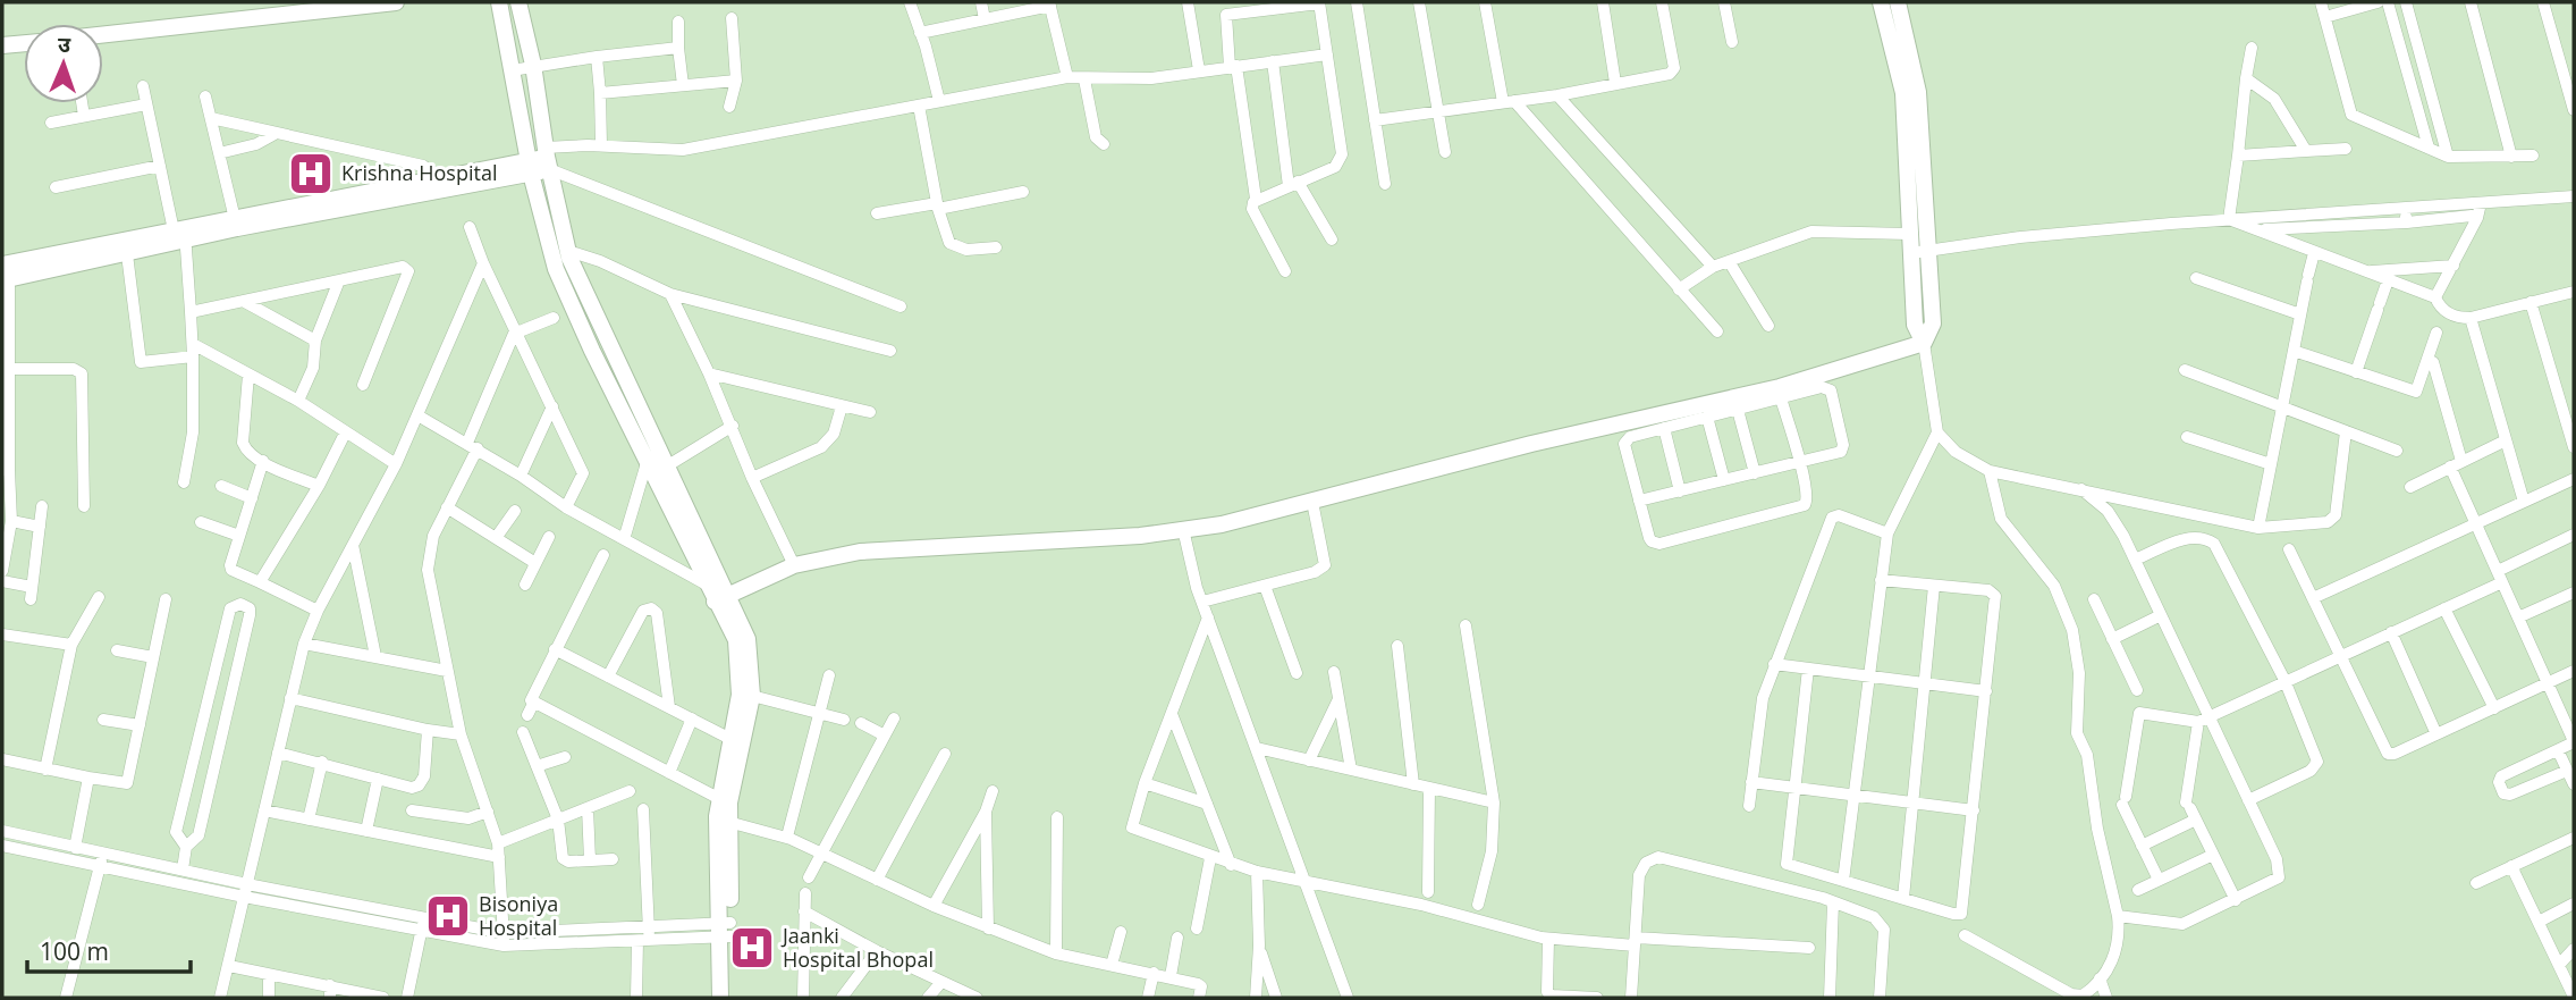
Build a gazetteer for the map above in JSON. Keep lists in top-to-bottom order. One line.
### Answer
{"places":{"hospital":["Krishna Hospital","Bisoniya Hospital","Jaanki Hospital Bhopal"]},"scale_bar":"100 m","north":"top"}
